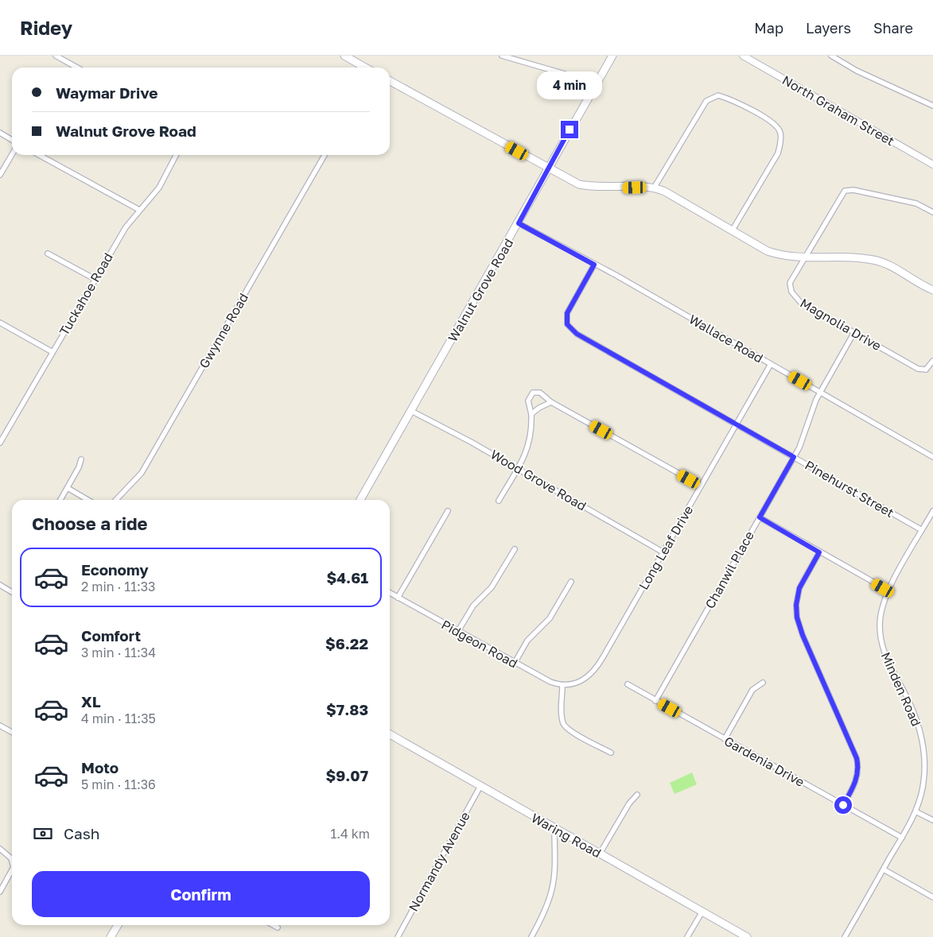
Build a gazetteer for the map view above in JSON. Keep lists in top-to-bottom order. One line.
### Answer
{"streets":{"main road":["Walnut Grove Road","Waring Road"],"street":["North Graham Street","Tuckahoe Road","Magnolia Drive","Gwynne Road","Wallace Road","Wood Grove Road","Pinehurst Street","Long Leaf Drive","Chanwil Place","Pidgeon Road","Minden Road","Gardenia Drive","Normandy Avenue"]},"crossings":[["Walnut Grove Road","Wallace Road"],["Walnut Grove Road","Wood Grove Road"],["Magnolia Drive","Chanwil Place"],["Wallace Road","Pinehurst Street"],["Wallace Road","Long Leaf Drive"],["Wallace Road","Chanwil Place"],["Wood Grove Road","Long Leaf Drive"],["Pinehurst Street","Long Leaf Drive"],["Pinehurst Street","Chanwil Place"],["Pinehurst Street","Minden Road"],["Long Leaf Drive","Pidgeon Road"],["Chanwil Place","Gardenia Drive"],["Minden Road","Gardenia Drive"],["Waring Road","Normandy Avenue"]],"page":{"header":"Ridey","nav":["Map","Layers","Share"],"banner":["Waymar Drive","Walnut Grove Road"],"bubble":"4 min","heading":"Choose a ride","list":[{"name":"Economy","note":"2 min · 11:33","value":"$4.61"},{"name":"Comfort","note":"3 min · 11:34","value":"$6.22"},{"name":"XL","note":"4 min · 11:35","value":"$7.83"},{"name":"Moto","note":"5 min · 11:36","value":"$9.07"}],"pay":["Cash","1.4 km"],"buttons":"Confirm"}}
